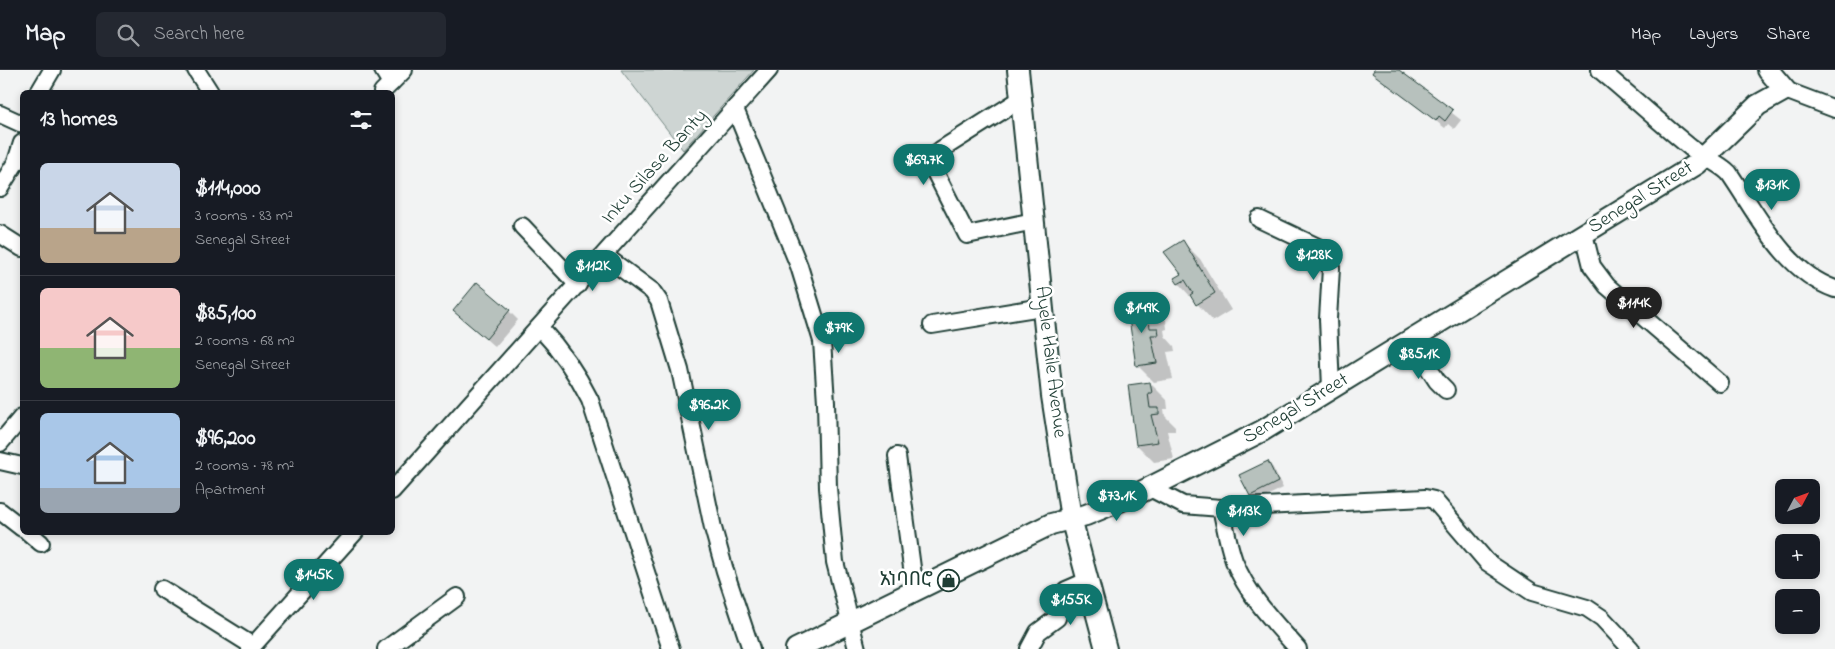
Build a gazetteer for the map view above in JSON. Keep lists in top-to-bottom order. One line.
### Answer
{"streets":{"main road":["Senegal Street","Ayele Haile Avenue"],"street":["Inku Silase Banty"]},"crossings":[["Senegal Street","Ayele Haile Avenue"]],"places":{"shop":["አነባበሮ"]},"north":"top right","page":{"header":"Map","search":"Search here","nav":["Map","Layers","Share"],"heading":"13 homes","price":["$69.7K","$131K","$128K","$112K","$114K","$149K","$79K","$85.1K","$96.2K","$73.1K","$113K","$145K","$155K"],"list":[{"name":"$114,000","note":"3 rooms · 83 m² · Senegal Street"},{"name":"$85,100","note":"2 rooms · 68 m² · Senegal Street"},{"name":"$96,200","note":"2 rooms · 78 m² · Apartment"}],"map_buttons":["+","−"]}}
